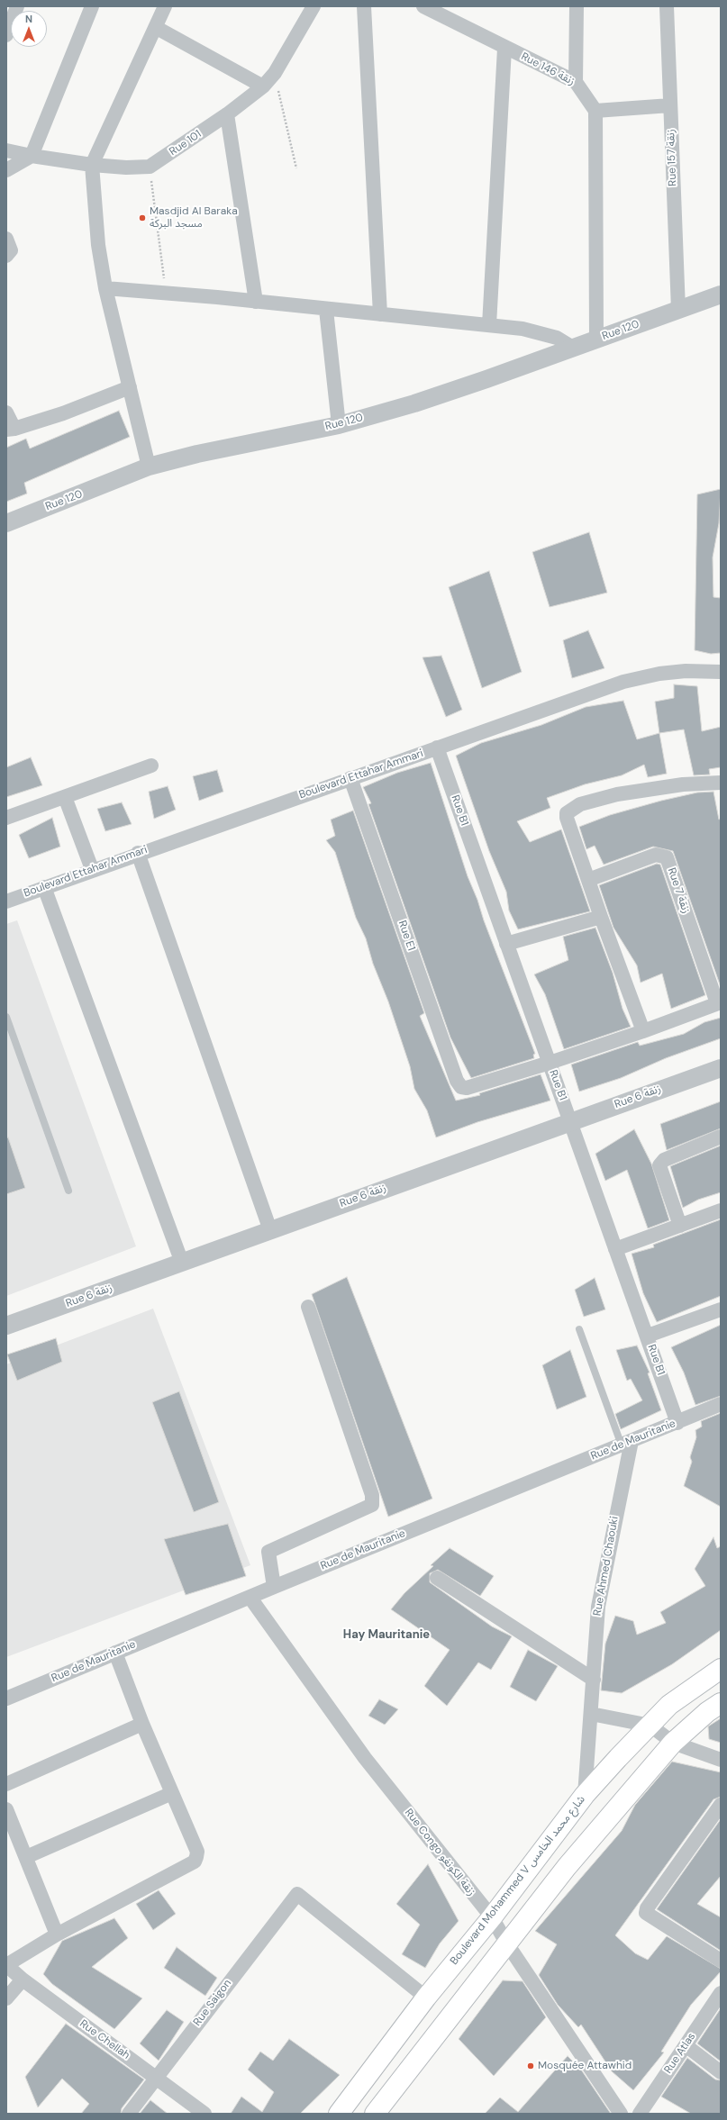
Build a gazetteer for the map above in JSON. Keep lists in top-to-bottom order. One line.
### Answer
{"streets":{"main road":["Boulevard Mohammed V شارع محمد الخامس"],"street":["Rue 146 زنقة","Rue 101","Rue 157 زنقة","Rue 120","Boulevard Ettahar Ammari","Rue B1","Rue 7 زنقة","Rue E1","Rue 6 زنقة","Rue de Mauritanie","Rue Ahmed Chaouki","Rue Congo زنقة الكونغو","Rue Saigon","Rue Chellah","Rue Atlas"]},"crossings":[["Rue 157 زنقة","Rue 120"],["Boulevard Ettahar Ammari","Rue B1"],["Boulevard Ettahar Ammari","Rue E1"],["Rue B1","Rue E1"],["Rue B1","Rue 6 زنقة"],["Rue B1","Rue de Mauritanie"],["Rue de Mauritanie","Rue Ahmed Chaouki"],["Rue de Mauritanie","Rue Congo زنقة الكونغو"],["Rue Ahmed Chaouki","Boulevard Mohammed V شارع محمد الخامس"],["Rue Congo زنقة الكونغو","Boulevard Mohammed V شارع محمد الخامس"],["Boulevard Mohammed V شارع محمد الخامس","Rue Saigon"],["Rue Saigon","Rue Chellah"]],"districts":["Hay Mauritanie"],"places":["Masdjid Al Baraka مسجد البركة","Mosquée Attawhid"],"north":"top"}
